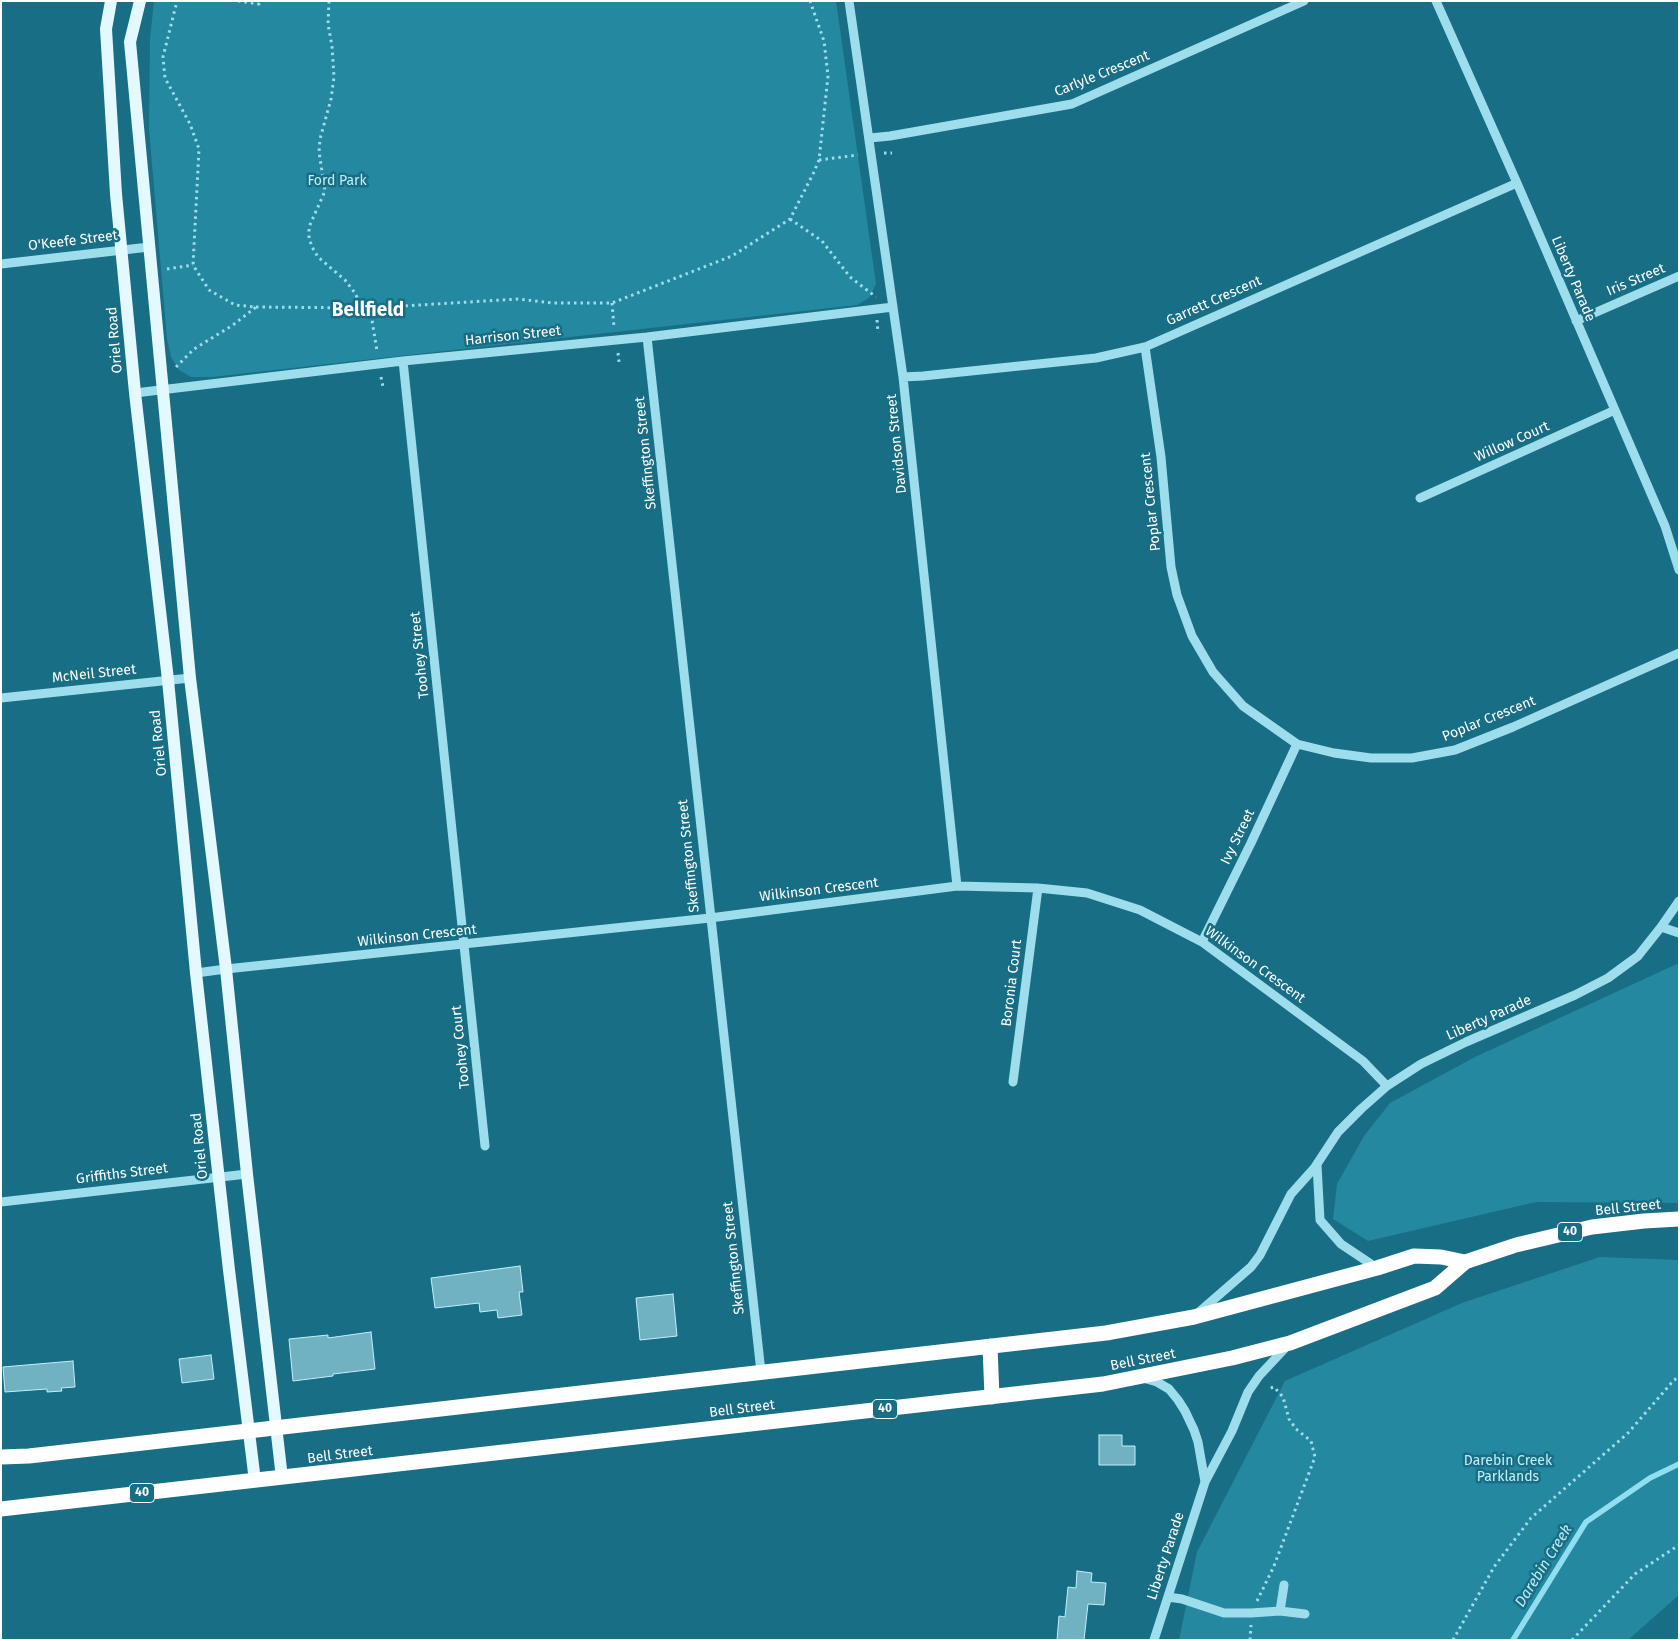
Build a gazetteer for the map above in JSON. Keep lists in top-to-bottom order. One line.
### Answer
{"streets":{"highway":["Bell Street","40"],"main road":["Oriel Road"],"street":["Carlyle Crescent","O'Keefe Street","Liberty Parade","Iris Street","Garrett Crescent","Harrison Street","Willow Court","Davidson Street","Skeffington Street","Poplar Crescent","Toohey Street","McNeil Street","Ivy Street","Wilkinson Crescent","Boronia Court","Toohey Court","Griffiths Street"]},"crossings":[["Carlyle Crescent","Davidson Street"],["O'Keefe Street","Oriel Road"],["Liberty Parade","Iris Street"],["Liberty Parade","Garrett Crescent"],["Liberty Parade","Willow Court"],["Liberty Parade","Wilkinson Crescent"],["Liberty Parade","Bell Street"],["Garrett Crescent","Davidson Street"],["Garrett Crescent","Poplar Crescent"],["Harrison Street","Oriel Road"],["Harrison Street","Davidson Street"],["Harrison Street","Skeffington Street"],["Harrison Street","Toohey Street"],["Oriel Road","McNeil Street"],["Oriel Road","Wilkinson Crescent"],["Oriel Road","Griffiths Street"],["Oriel Road","Bell Street"],["Davidson Street","Wilkinson Crescent"],["Skeffington Street","Wilkinson Crescent"],["Skeffington Street","Bell Street"],["Poplar Crescent","Ivy Street"],["Toohey Street","Wilkinson Crescent"],["Toohey Street","Toohey Court"],["Ivy Street","Wilkinson Crescent"],["Wilkinson Crescent","Boronia Court"],["Wilkinson Crescent","Toohey Court"]],"districts":["Bellfield"],"water":["Darebin Creek"],"parks":["Ford Park","Darebin Creek Parklands"]}
